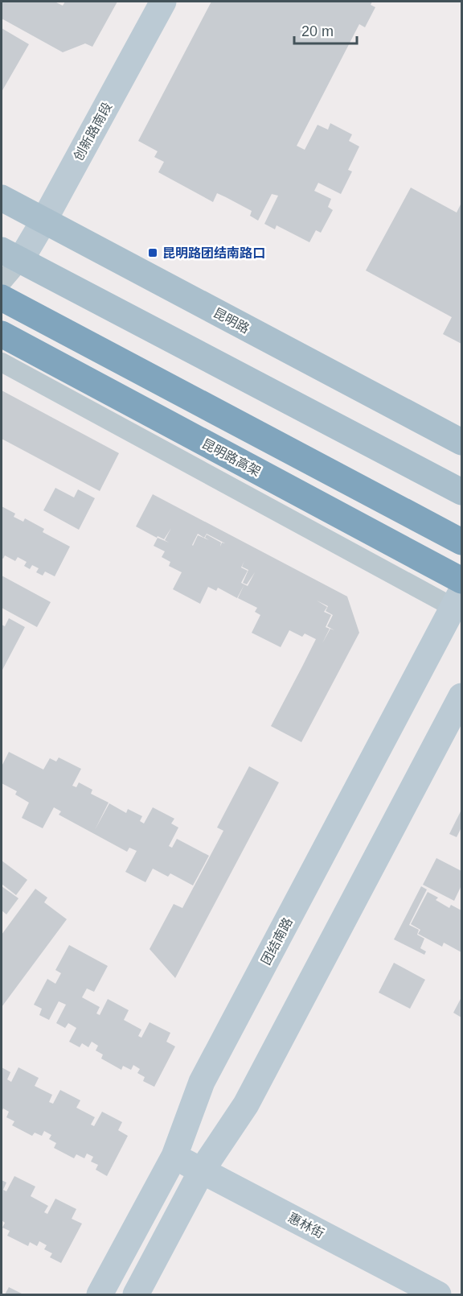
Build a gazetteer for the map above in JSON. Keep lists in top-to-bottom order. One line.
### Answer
{"streets":{"highway":["昆明路高架"],"main road":["创新路南段","昆明路","团结南路","惠林街"]},"crossings":[["创新路南段","昆明路"],["团结南路","惠林街"]],"places":{"transit":["昆明路团结南路口"]},"scale_bar":"20 m"}
